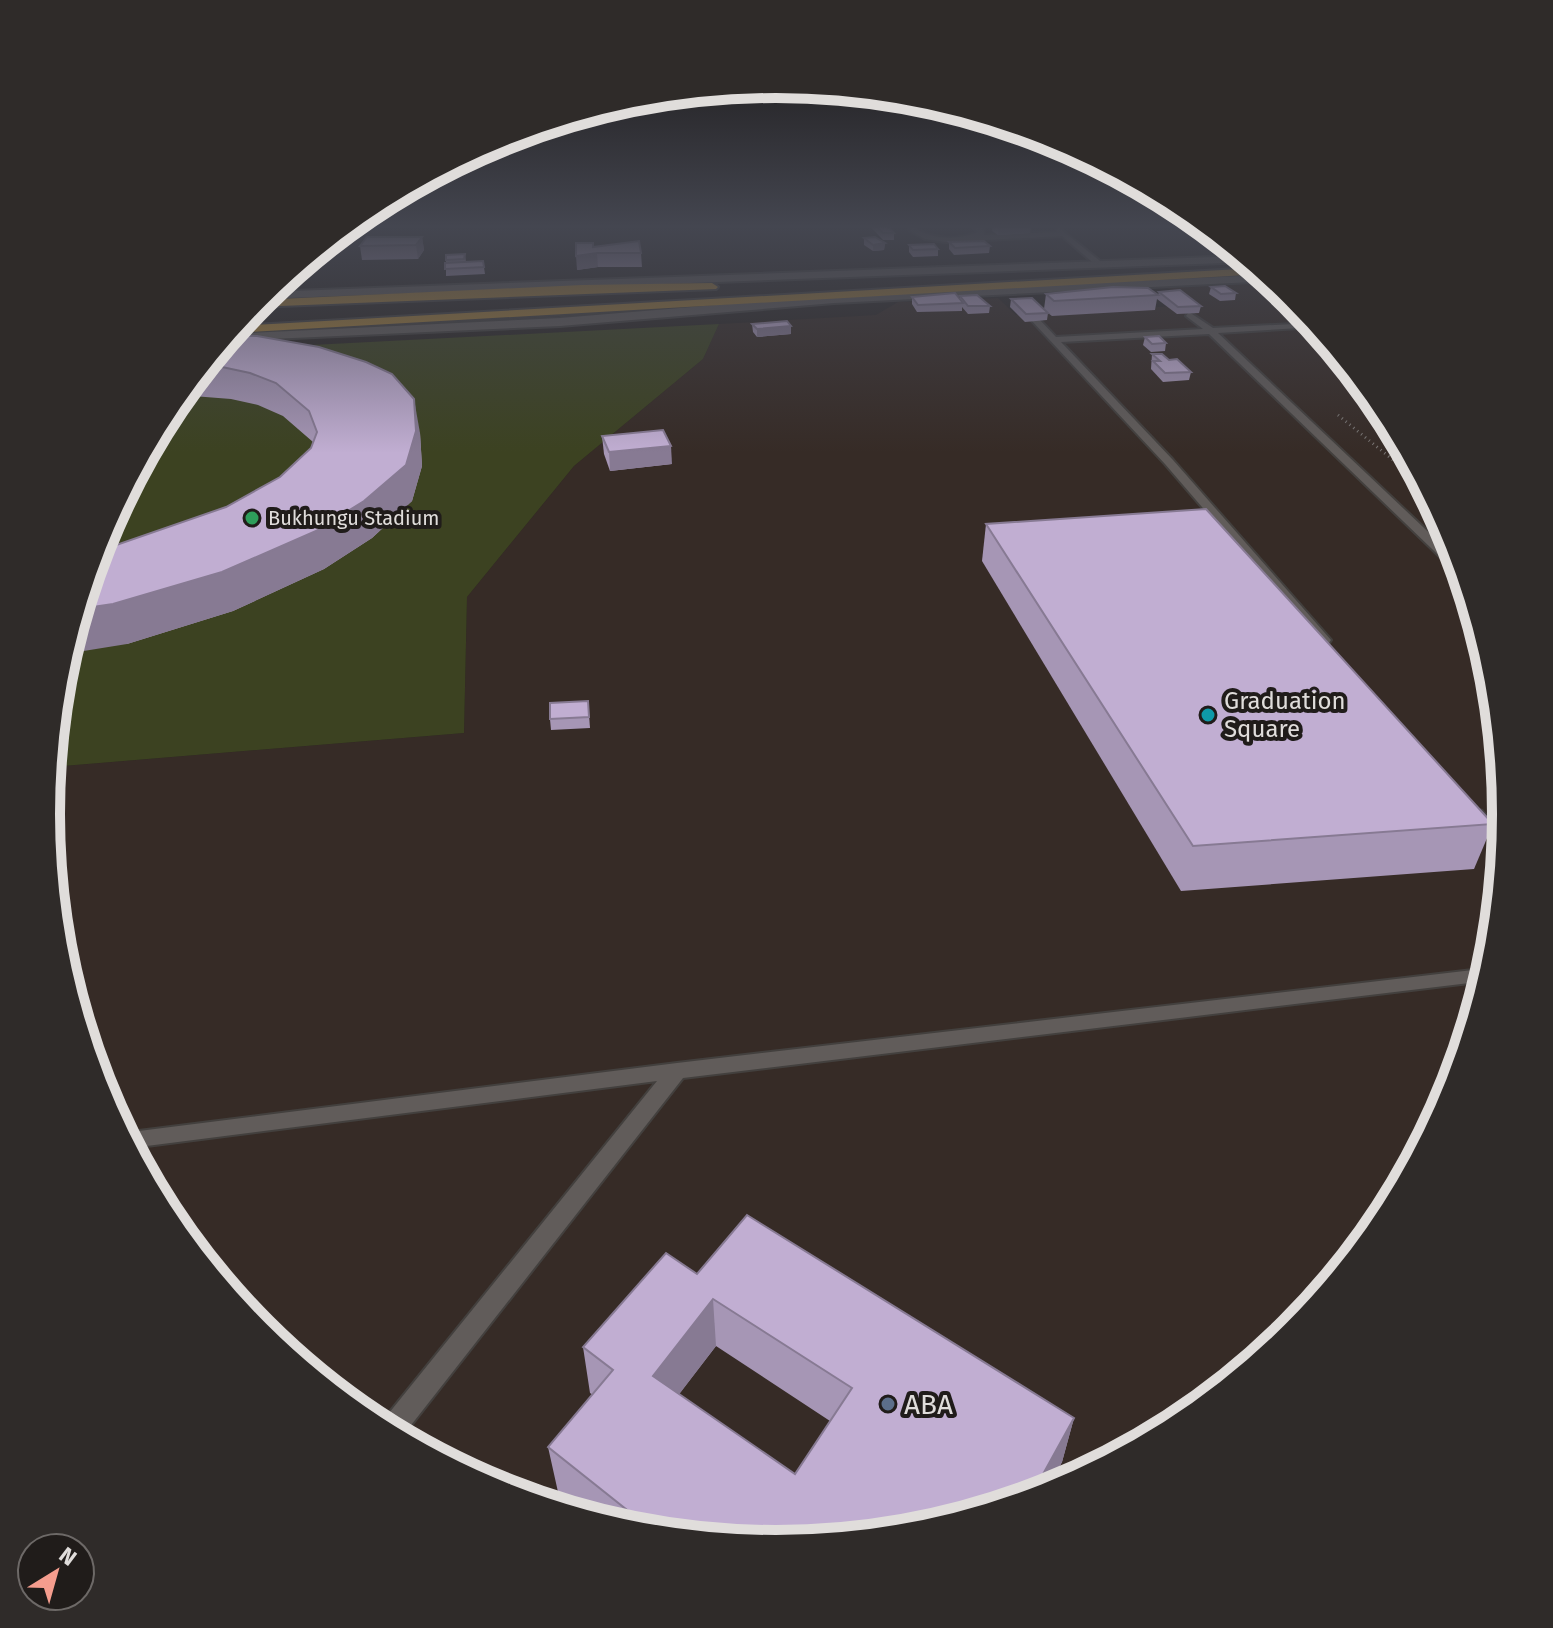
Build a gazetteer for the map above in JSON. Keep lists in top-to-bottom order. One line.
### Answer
{"places":["Bukhungu Stadium","Graduation Square","ABA"],"north":"top right"}
